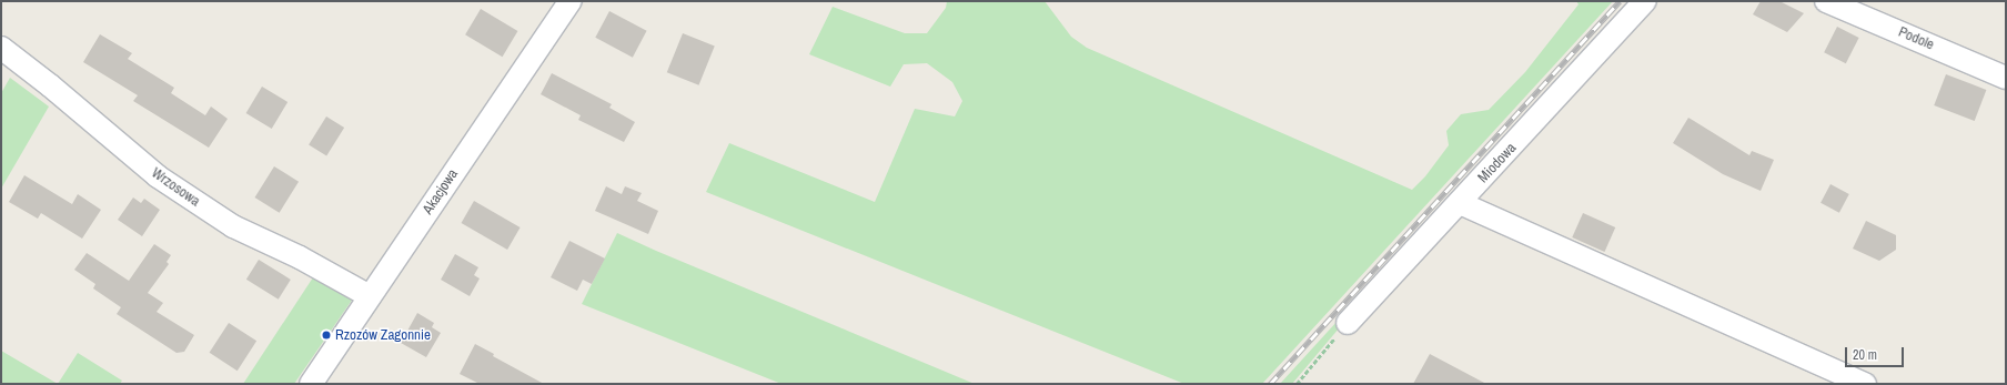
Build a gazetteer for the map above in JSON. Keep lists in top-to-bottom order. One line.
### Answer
{"streets":{"street":["Podole","Miodowa","Wrzosowa","Akacjowa"]},"crossings":[["Wrzosowa","Akacjowa"]],"places":["Rzozów Zagonnie"],"scale_bar":"20 m"}
